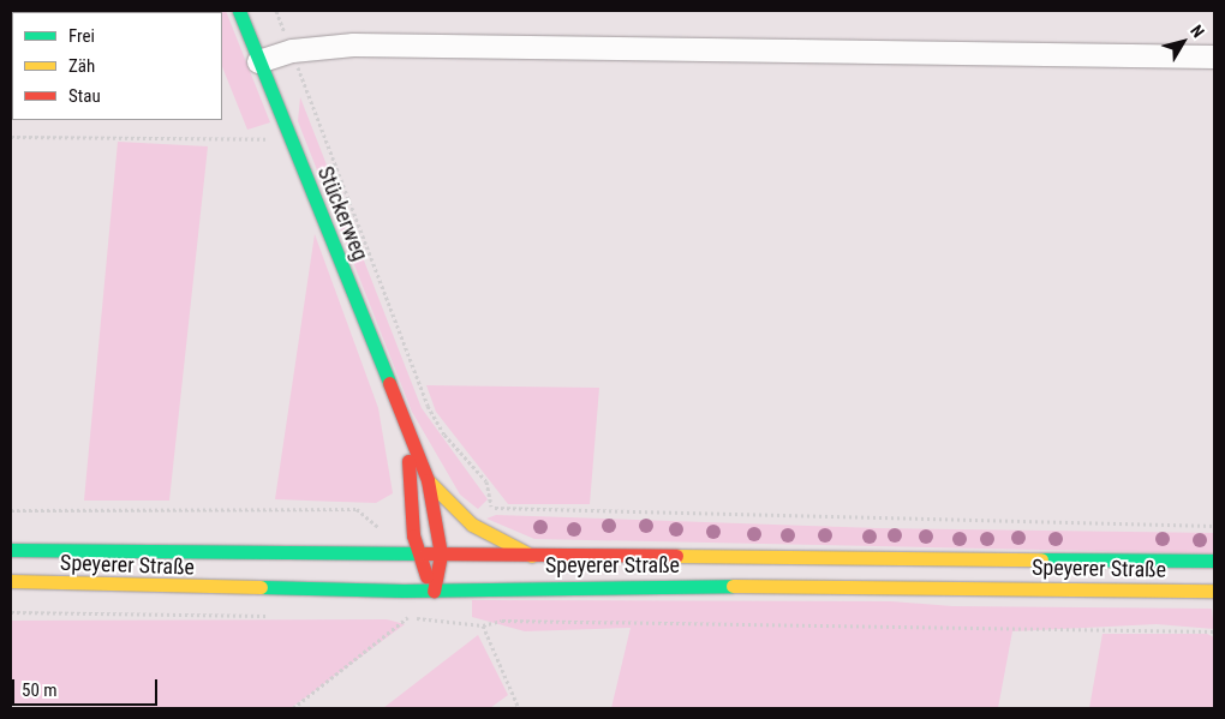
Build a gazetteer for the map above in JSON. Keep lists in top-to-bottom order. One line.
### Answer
{"streets":{"main road":["Stückerweg","Speyerer Straße"]},"crossings":[["Stückerweg","Speyerer Straße"]],"legend":["Frei","Zäh","Stau"],"scale_bar":"50 m","north":"top right"}
